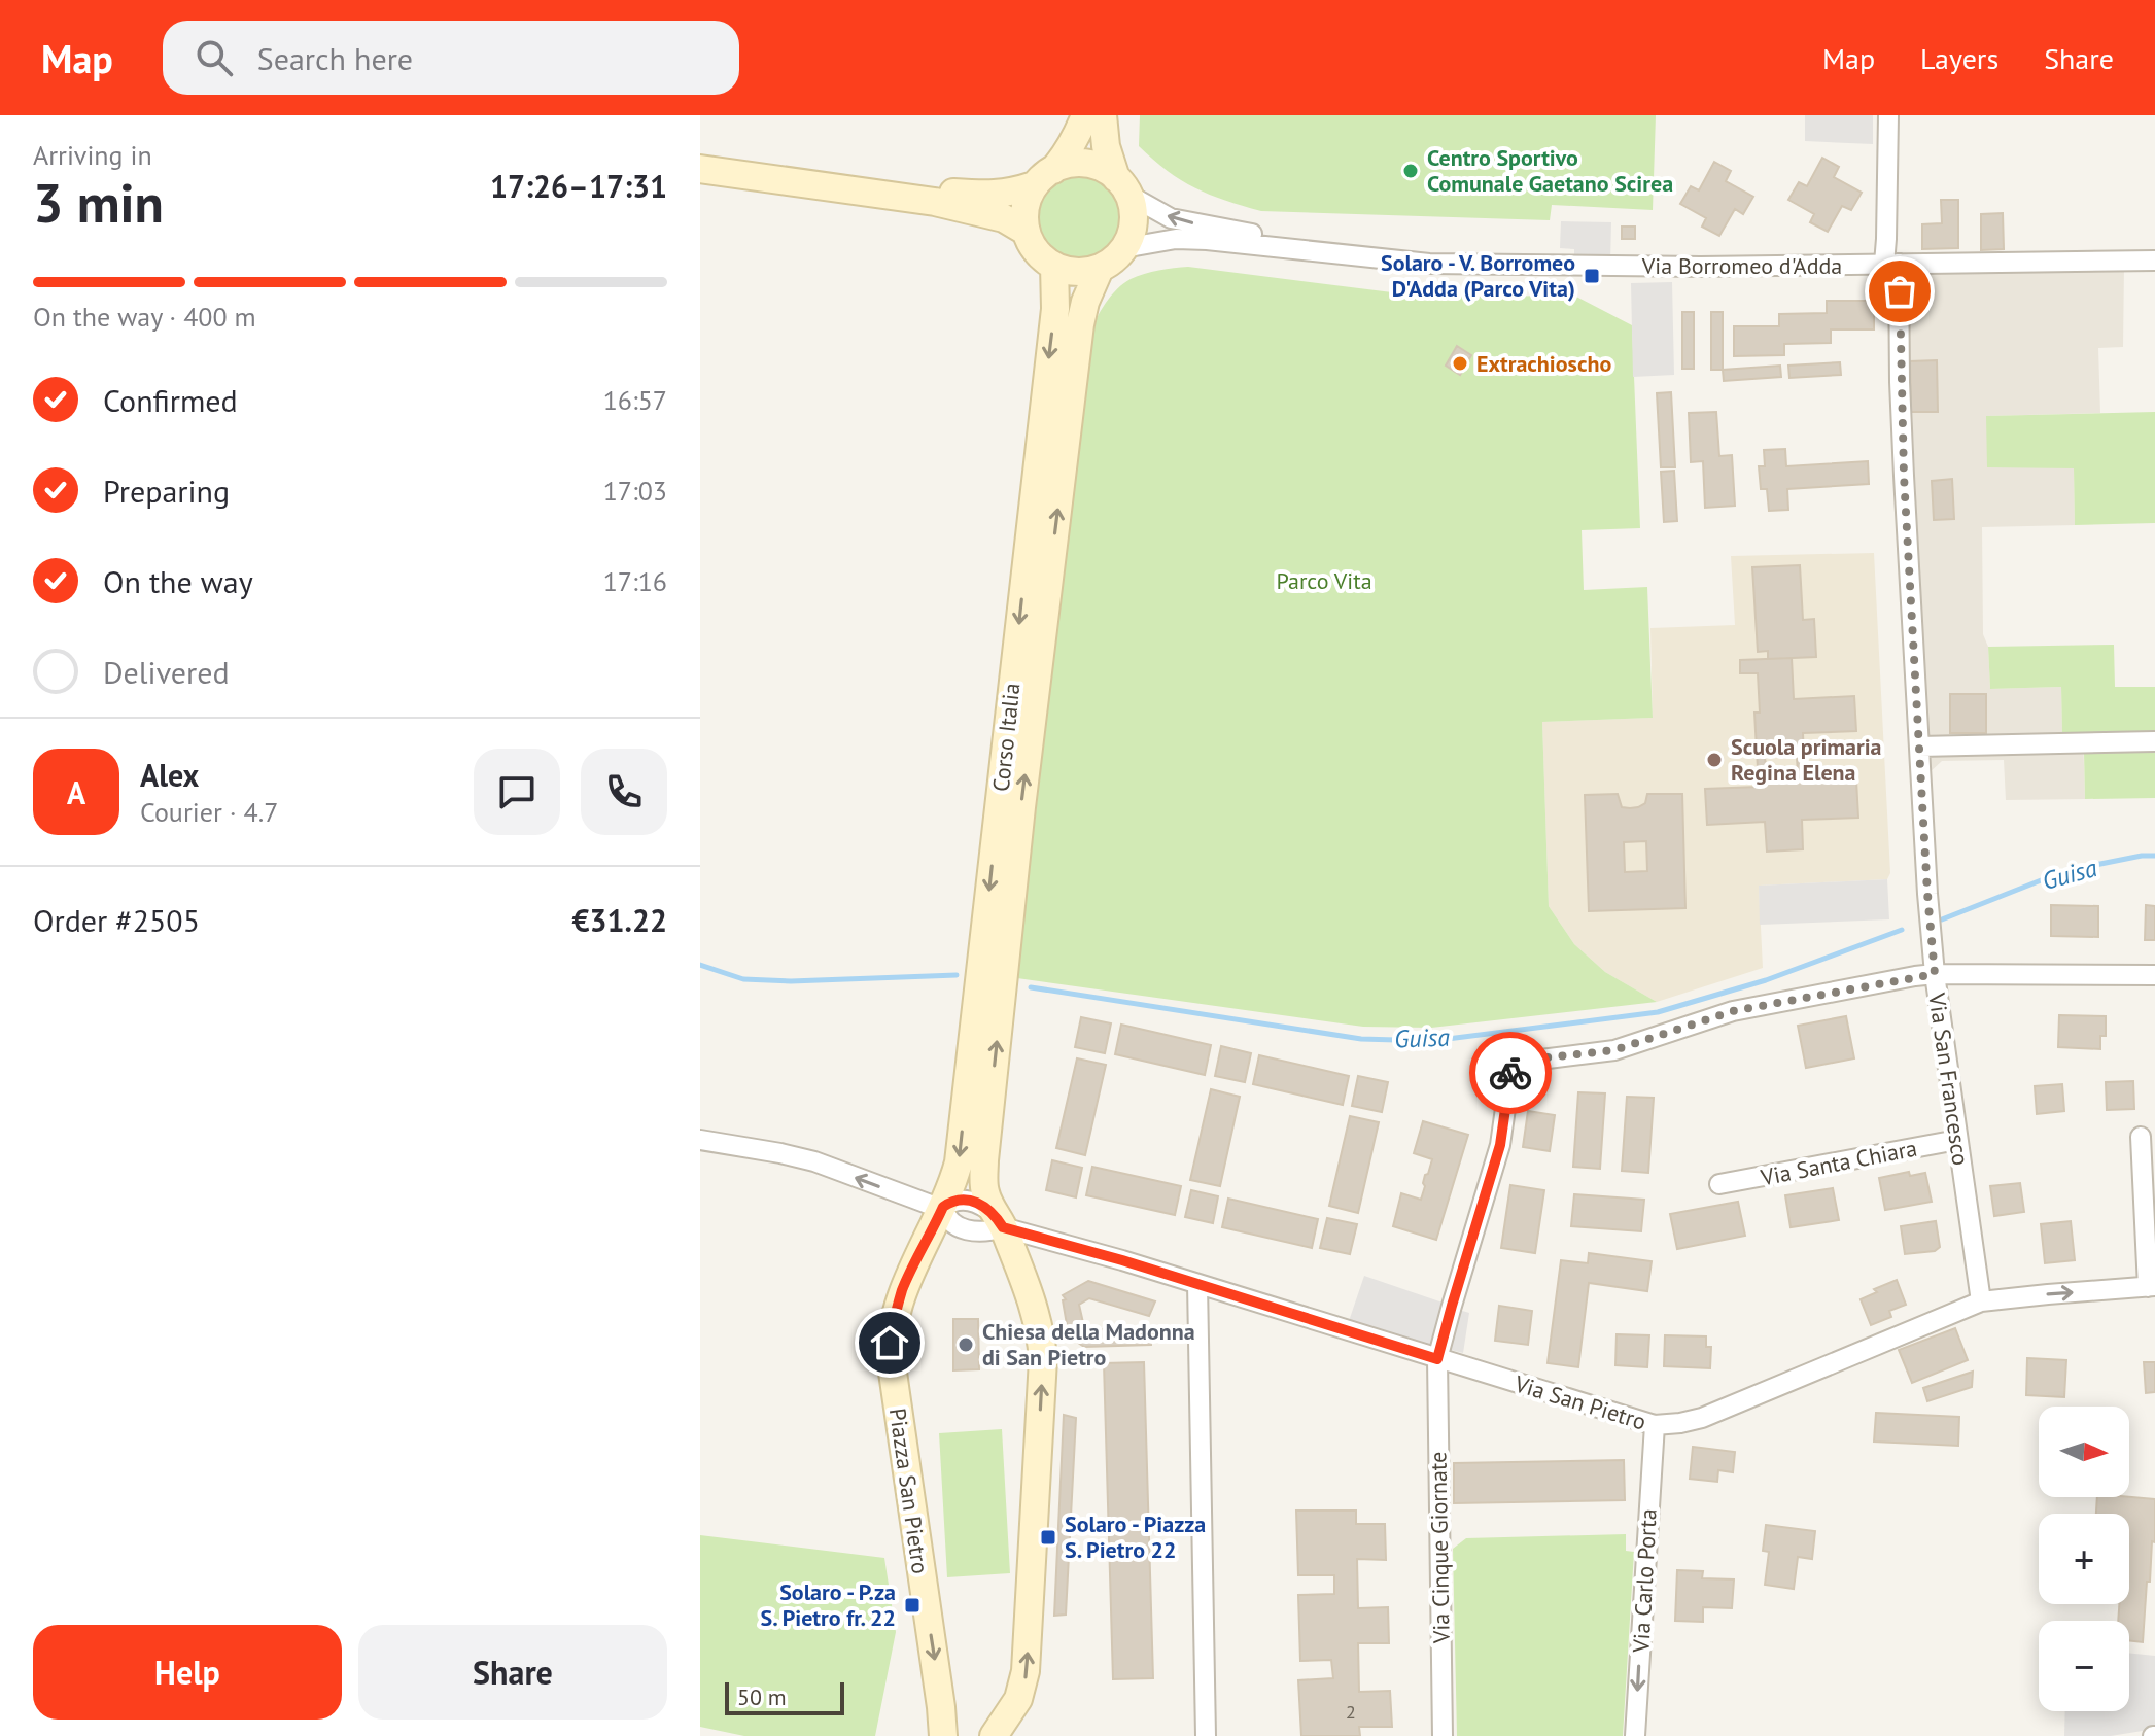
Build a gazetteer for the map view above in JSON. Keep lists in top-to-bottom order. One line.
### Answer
{"streets":{"street":["Via Borromeo d'Adda","Corso Italia","Via San Francesco","Via Santa Chiara","Via San Pietro","Piazza San Pietro","Via Cinque Giornate","Via Carlo Porta"]},"crossings":[["Via Borromeo d'Adda","Corso Italia"],["Via Borromeo d'Adda","Via San Francesco"],["Corso Italia","Via San Pietro"],["Corso Italia","Piazza San Pietro"],["Via San Francesco","Via Santa Chiara"],["Via San Francesco","Via San Pietro"],["Via San Francesco","Via Cinque Giornate"],["Via San Pietro","Via Cinque Giornate"],["Via San Pietro","Via Carlo Porta"]],"one_way":["Via Carlo Porta"],"water":["Guisa"],"parks":["Parco Vita"],"places":{"other":["Centro Sportivo Comunale Gaetano Scirea","Extrachioscho","Scuola primaria Regina Elena","Chiesa della Madonna di San Pietro"],"transit":["Solaro - V. Borromeo D'Adda (Parco Vita)","Solaro - Piazza S. Pietro 22","Solaro - P.za S. Pietro fr. 22"]},"house_numbers":["2"],"scale_bar":"50 m","north":"right","page":{"header":"Map","search":"Search here","nav":["Map","Layers","Share"],"heading":["3 min","Arriving in","17:26–17:31"],"panel":["Alex","Courier · 4.7","Order #2505","€31.22"],"bar":"On the way · 400 m","list":[["Confirmed","16:57"],["Preparing","17:03"],["On the way","17:16"],"Delivered"],"round":"A","map_buttons":["+","−"],"buttons":["Help","Share"],"scale":"50 m"}}
